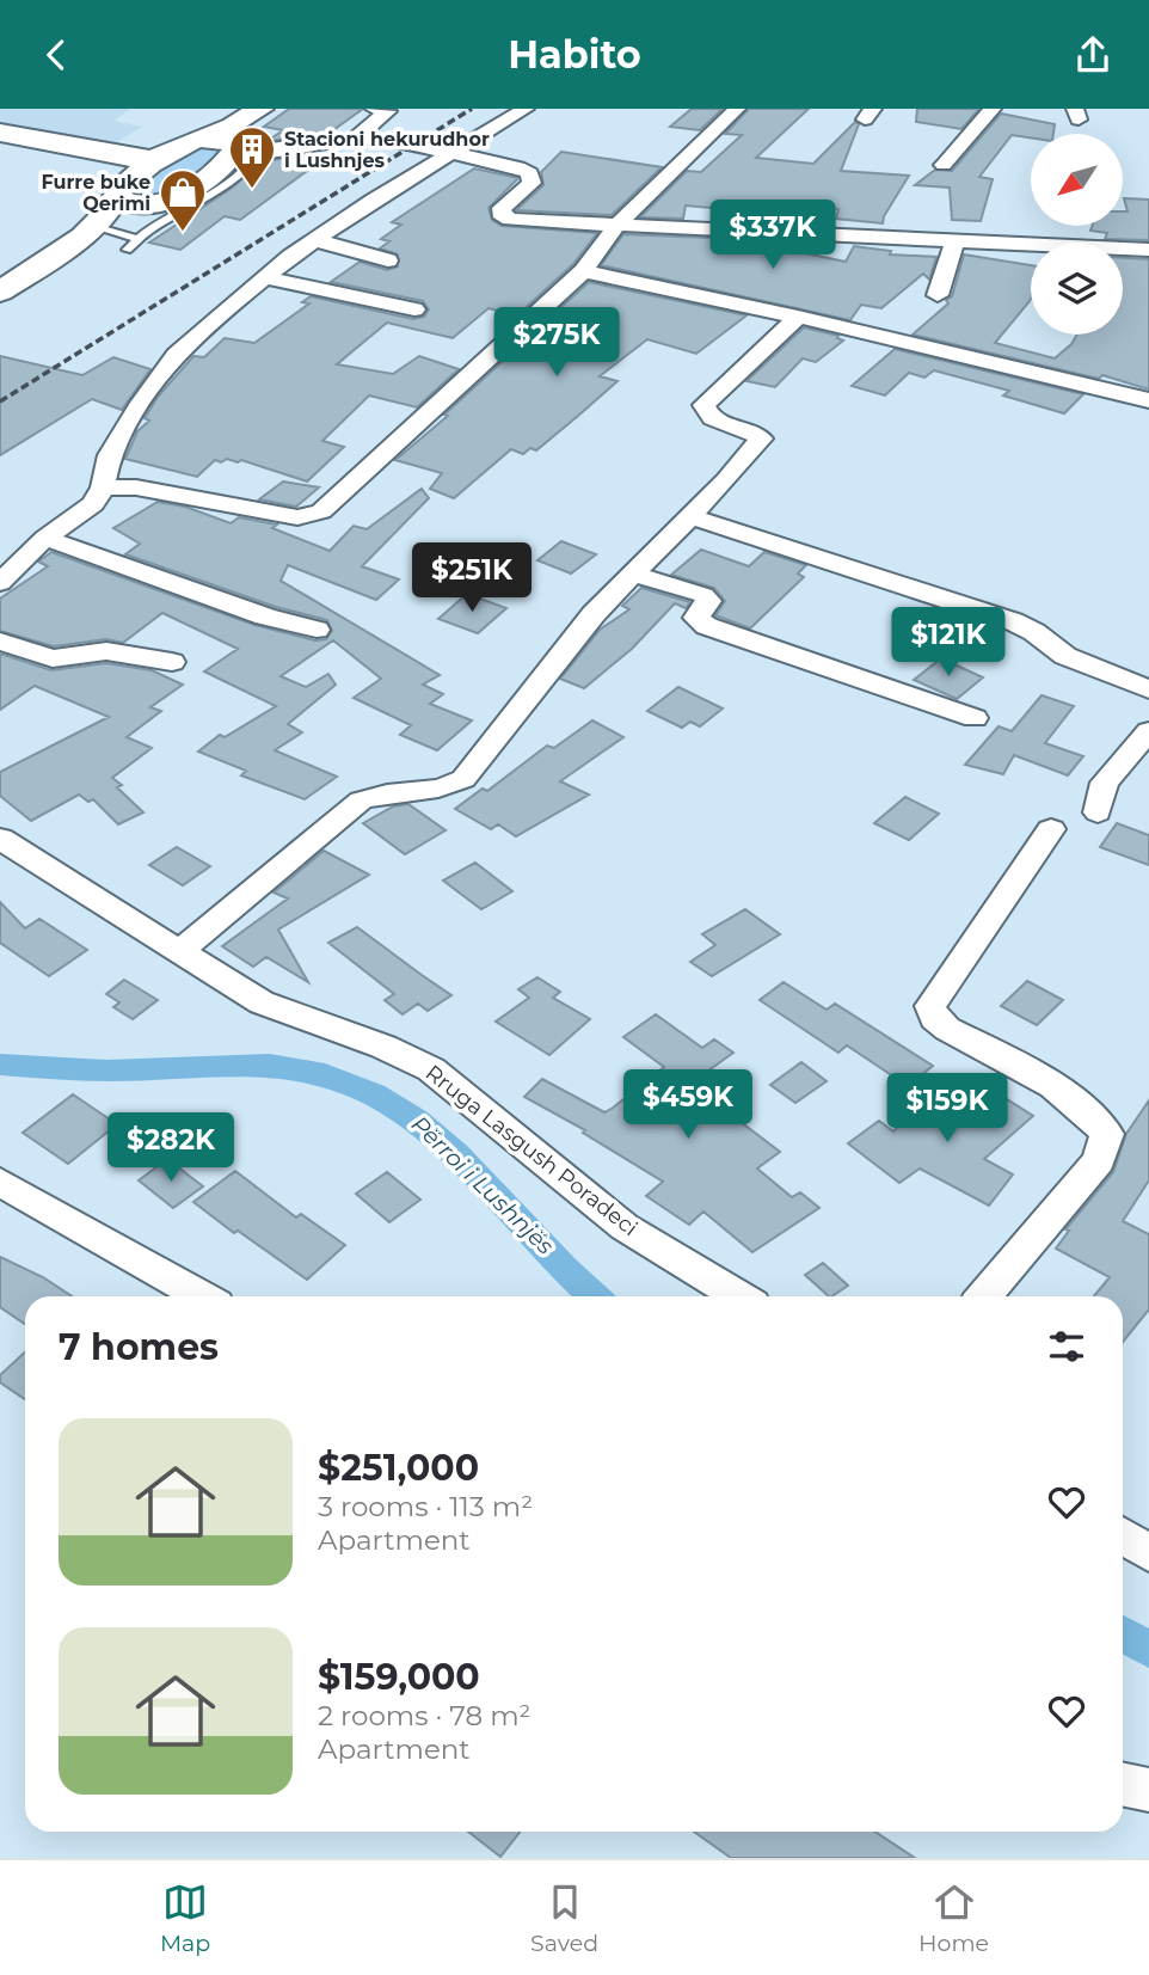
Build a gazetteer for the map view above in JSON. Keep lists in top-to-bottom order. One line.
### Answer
{"streets":{"street":["Rruga Lasgush Poradeci"]},"water":["Përroi i Lushnjës"],"places":{"building":["Stacioni hekurudhor i Lushnjes"],"shop":["Furre buke Qerimi"]},"north":"bottom left","page":{"header":"Habito","price":["$337K","$275K","$251K","$121K","$459K","$159K","$282K"],"heading":"7 homes","list":[{"name":"$251,000","note":"3 rooms · 113 m² · Apartment"},{"name":"$159,000","note":"2 rooms · 78 m² · Apartment"}],"tabs":["Map","Saved","Home"]}}
